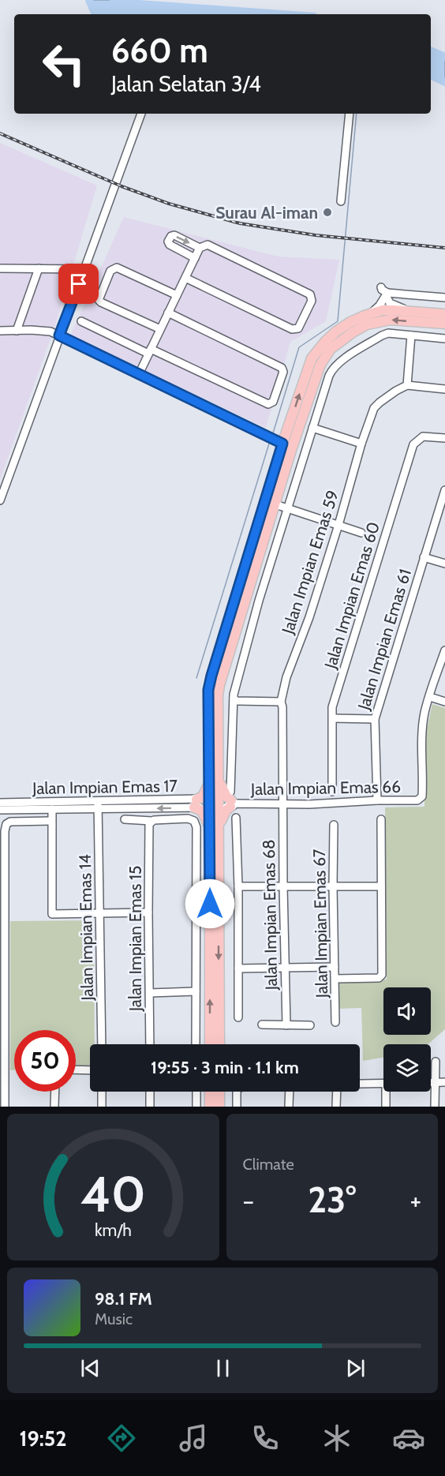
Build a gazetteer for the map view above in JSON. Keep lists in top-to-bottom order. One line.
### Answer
{"streets":{"street":["Jalan Impian Emas 59","Jalan Impian Emas 60","Jalan Impian Emas 61","Jalan Impian Emas 17","Jalan Impian Emas 66","Jalan Impian Emas 68","Jalan Impian Emas 67","Jalan Impian Emas 14","Jalan Impian Emas 15"]},"crossings":[["Jalan Impian Emas 59","Jalan Impian Emas 66"],["Jalan Impian Emas 59","Jalan Impian Emas 68"],["Jalan Impian Emas 61","Jalan Impian Emas 66"],["Jalan Impian Emas 17","Jalan Impian Emas 66"],["Jalan Impian Emas 17","Jalan Impian Emas 14"],["Jalan Impian Emas 66","Jalan Impian Emas 68"]],"places":["Surau Al-iman"],"page":{"turn":["660 m","Jalan Selatan 3/4"],"limit":"50","trip":"19:55 · 3 min · 1.1 km","tile":"Climate","heat":["−","23°","+"],"song":["98.1 FM","Music"],"tabs":"19:52","gauge":["40","km/h"]}}
